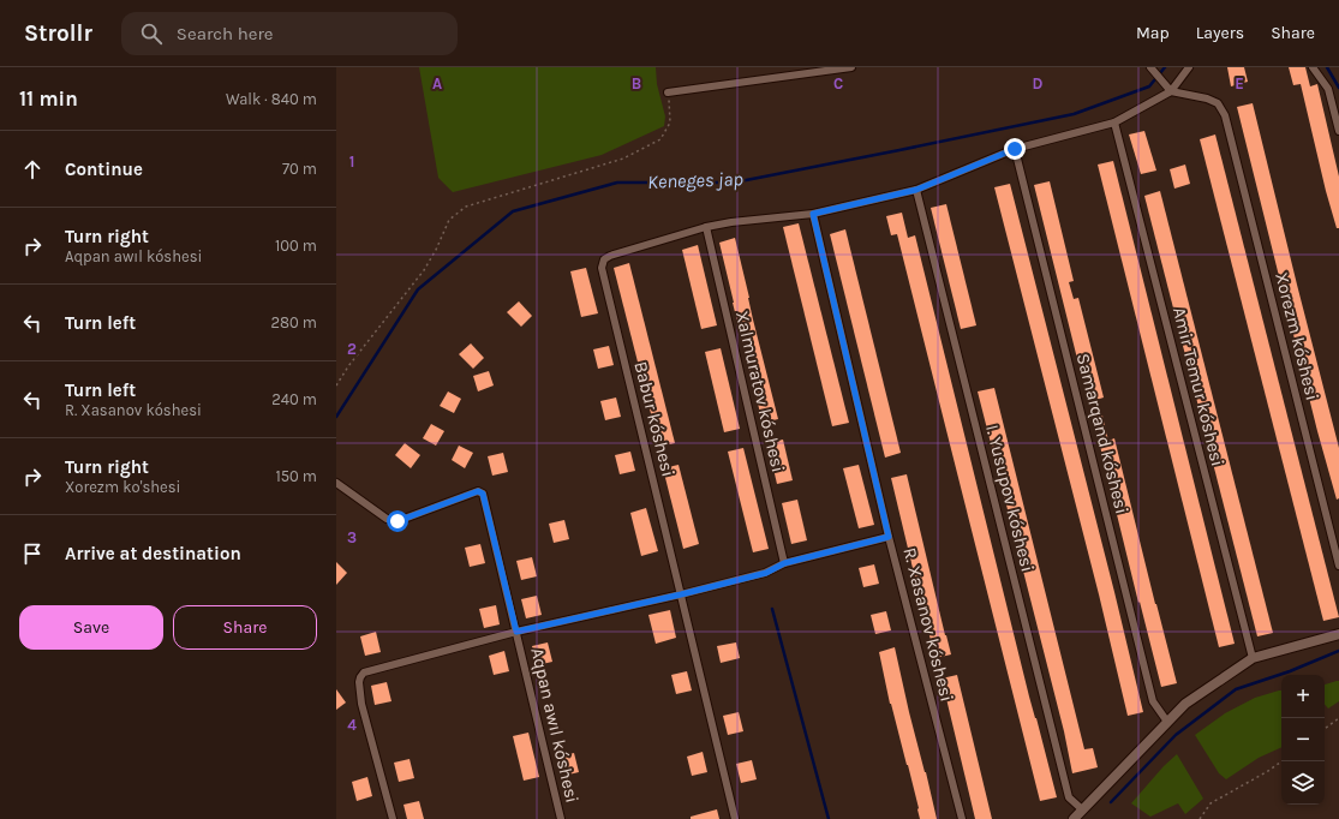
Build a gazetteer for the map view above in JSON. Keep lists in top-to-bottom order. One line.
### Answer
{"streets":{"street":["Xorezm kóshesi","Amir Temur kóshesi","Xalmuratov kóshesi","Babur kóshesi","Samarqand kóshesi","I. Yusupov kóshesi","R. Xasanov kóshesi","Aqpan awıl kóshesi"]},"crossings":[["Xalmuratov kóshesi","Babur kóshesi"]],"water":["Keneges jap"],"page":{"header":"Strollr","search":"Search here","nav":["Map","Layers","Share"],"heading":["11 min","Walk · 840 m"],"list":[["Continue","70 m"],["Turn right","Aqpan awıl kóshesi","100 m"],["Turn left","280 m"],["Turn left","R. Xasanov kóshesi","240 m"],["Turn right","Xorezm ko'shesi","150 m"],"Arrive at destination"],"buttons":["Save","Share"],"map_buttons":["+","−"]},"grid":{"columns":["A","B","C","D","E"],"rows":["1","2","3","4"]}}
